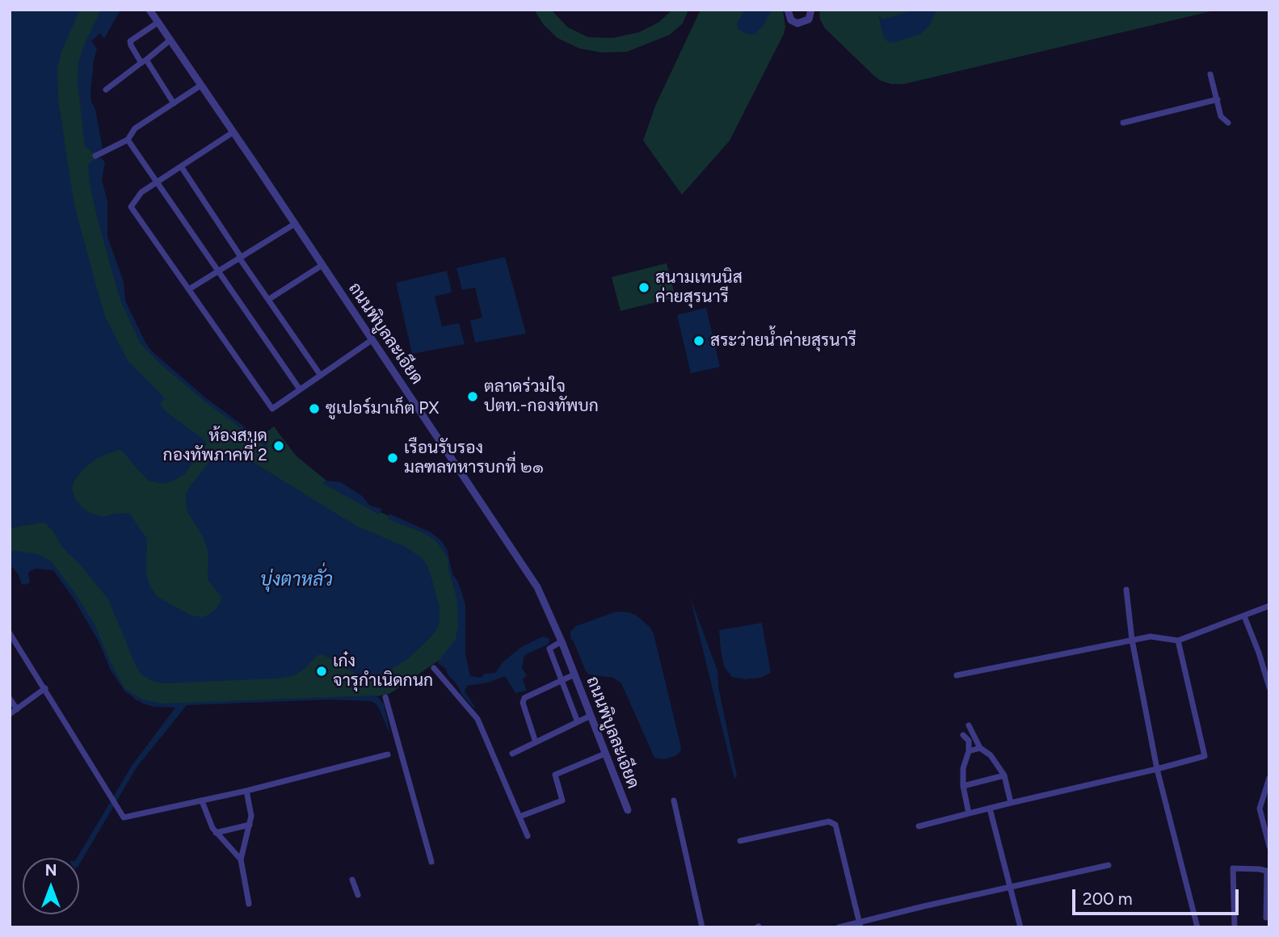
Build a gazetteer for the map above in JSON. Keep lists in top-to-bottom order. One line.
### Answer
{"streets":{"street":["ถนนพิบูลละเอียด"]},"water":["บุ่งตาหลั่ว"],"places":["สนามเทนนิส ค่ายสุรนารี","สระว่ายนํ้าค่ายสุรนารี","ตลาดร่วมใจ ปตท.-กองทัพบก","ซูเปอร์มาเก็ต PX","ห้องสมุด กองทัพภาคที่ 2","เรือนรับรอง มลฑลทหารบกที่ ๒๑","เก๋ง จารุกำเนิดกนก"],"scale_bar":"200 m","north":"top"}
